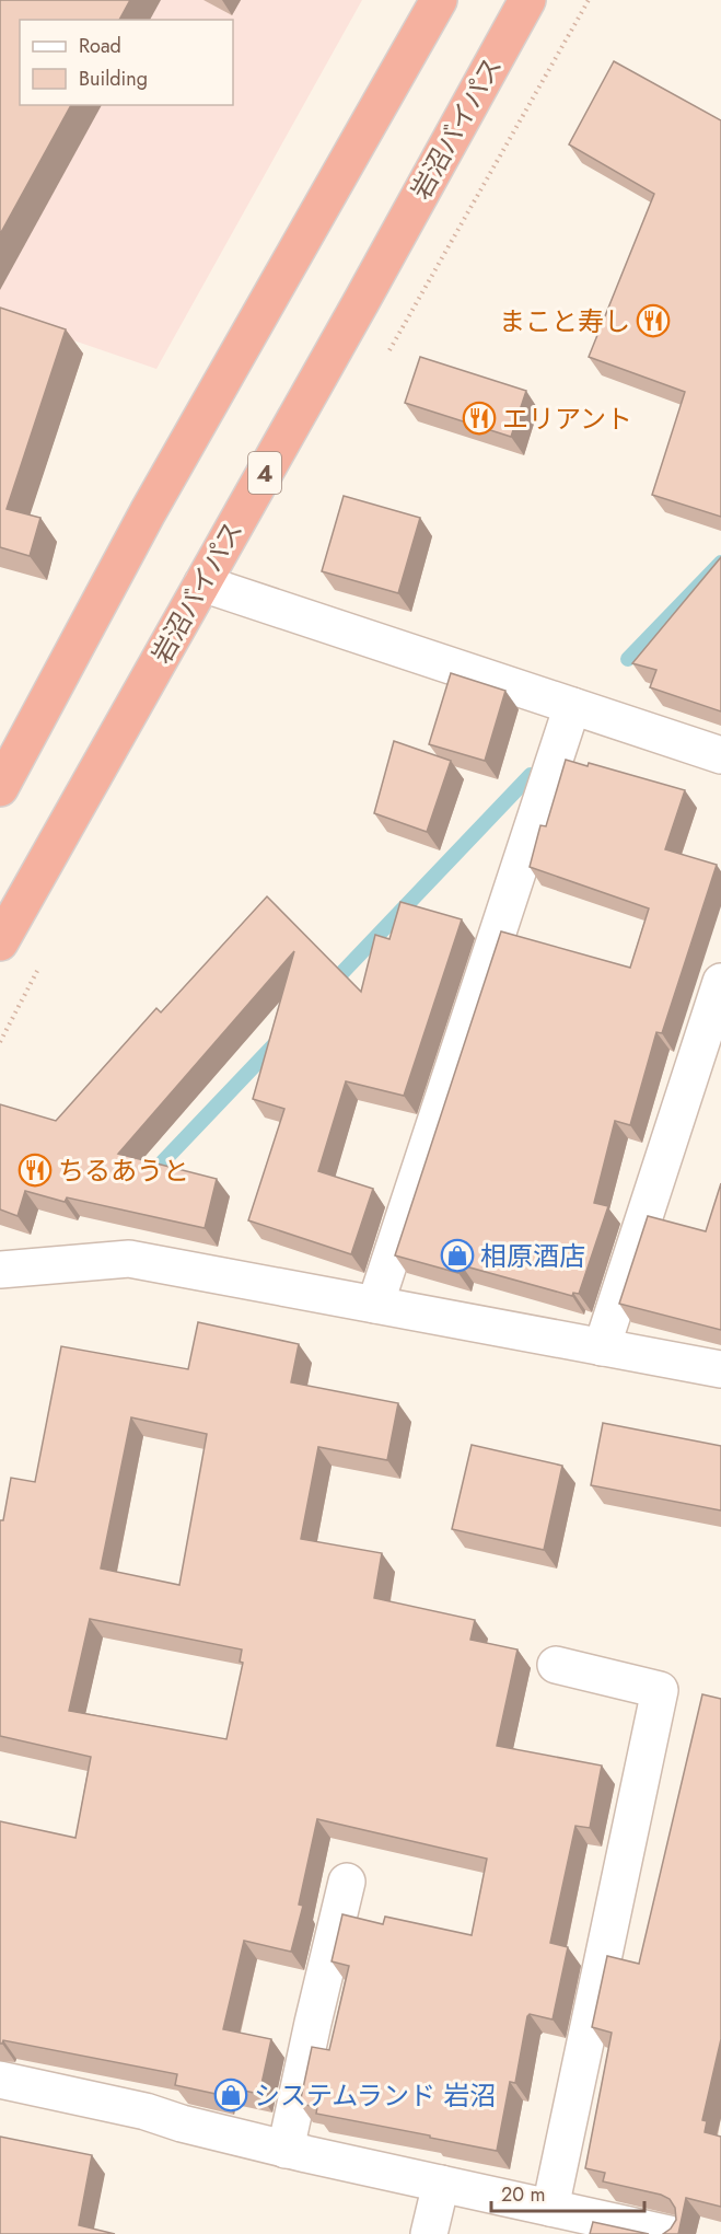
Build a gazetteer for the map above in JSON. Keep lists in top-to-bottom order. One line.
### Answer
{"streets":{"highway":["岩沼バイパス","4"]},"places":{"restaurant":["まこと寿し","エリアント","ちるあうと"],"shop":["相原酒店","システムランド 岩沼"]},"legend":["Road","Building"],"scale_bar":"20 m"}
